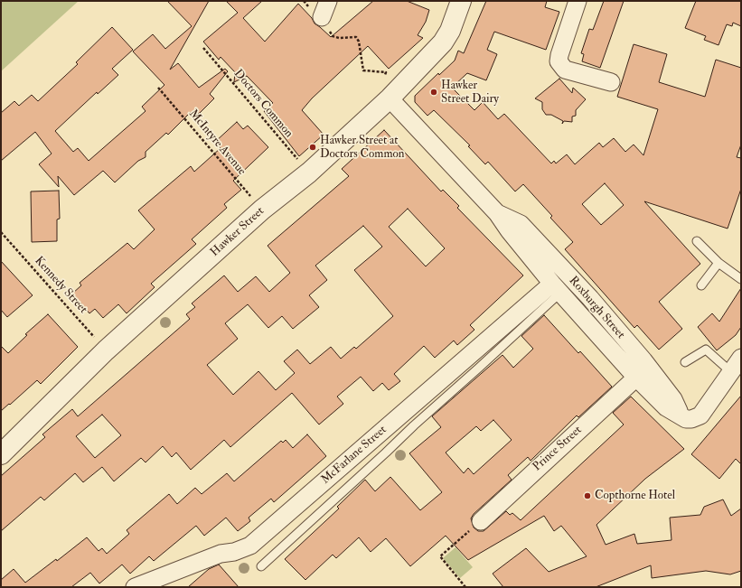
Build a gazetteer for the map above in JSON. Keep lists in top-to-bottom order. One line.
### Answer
{"streets":{"street":["Hawker Street","Roxburgh Street","Prince Street","McFarlane Street"],"path":["Doctors Common","McIntyre Avenue","Kennedy Street"]},"crossings":[["Doctors Common","Hawker Street"],["McIntyre Avenue","Hawker Street"],["Hawker Street","Kennedy Street"],["Hawker Street","Roxburgh Street"],["Roxburgh Street","Prince Street"],["Roxburgh Street","McFarlane Street"]],"places":["Hawker Street Dairy","Hawker Street at Doctors Common","Copthorne Hotel"]}
